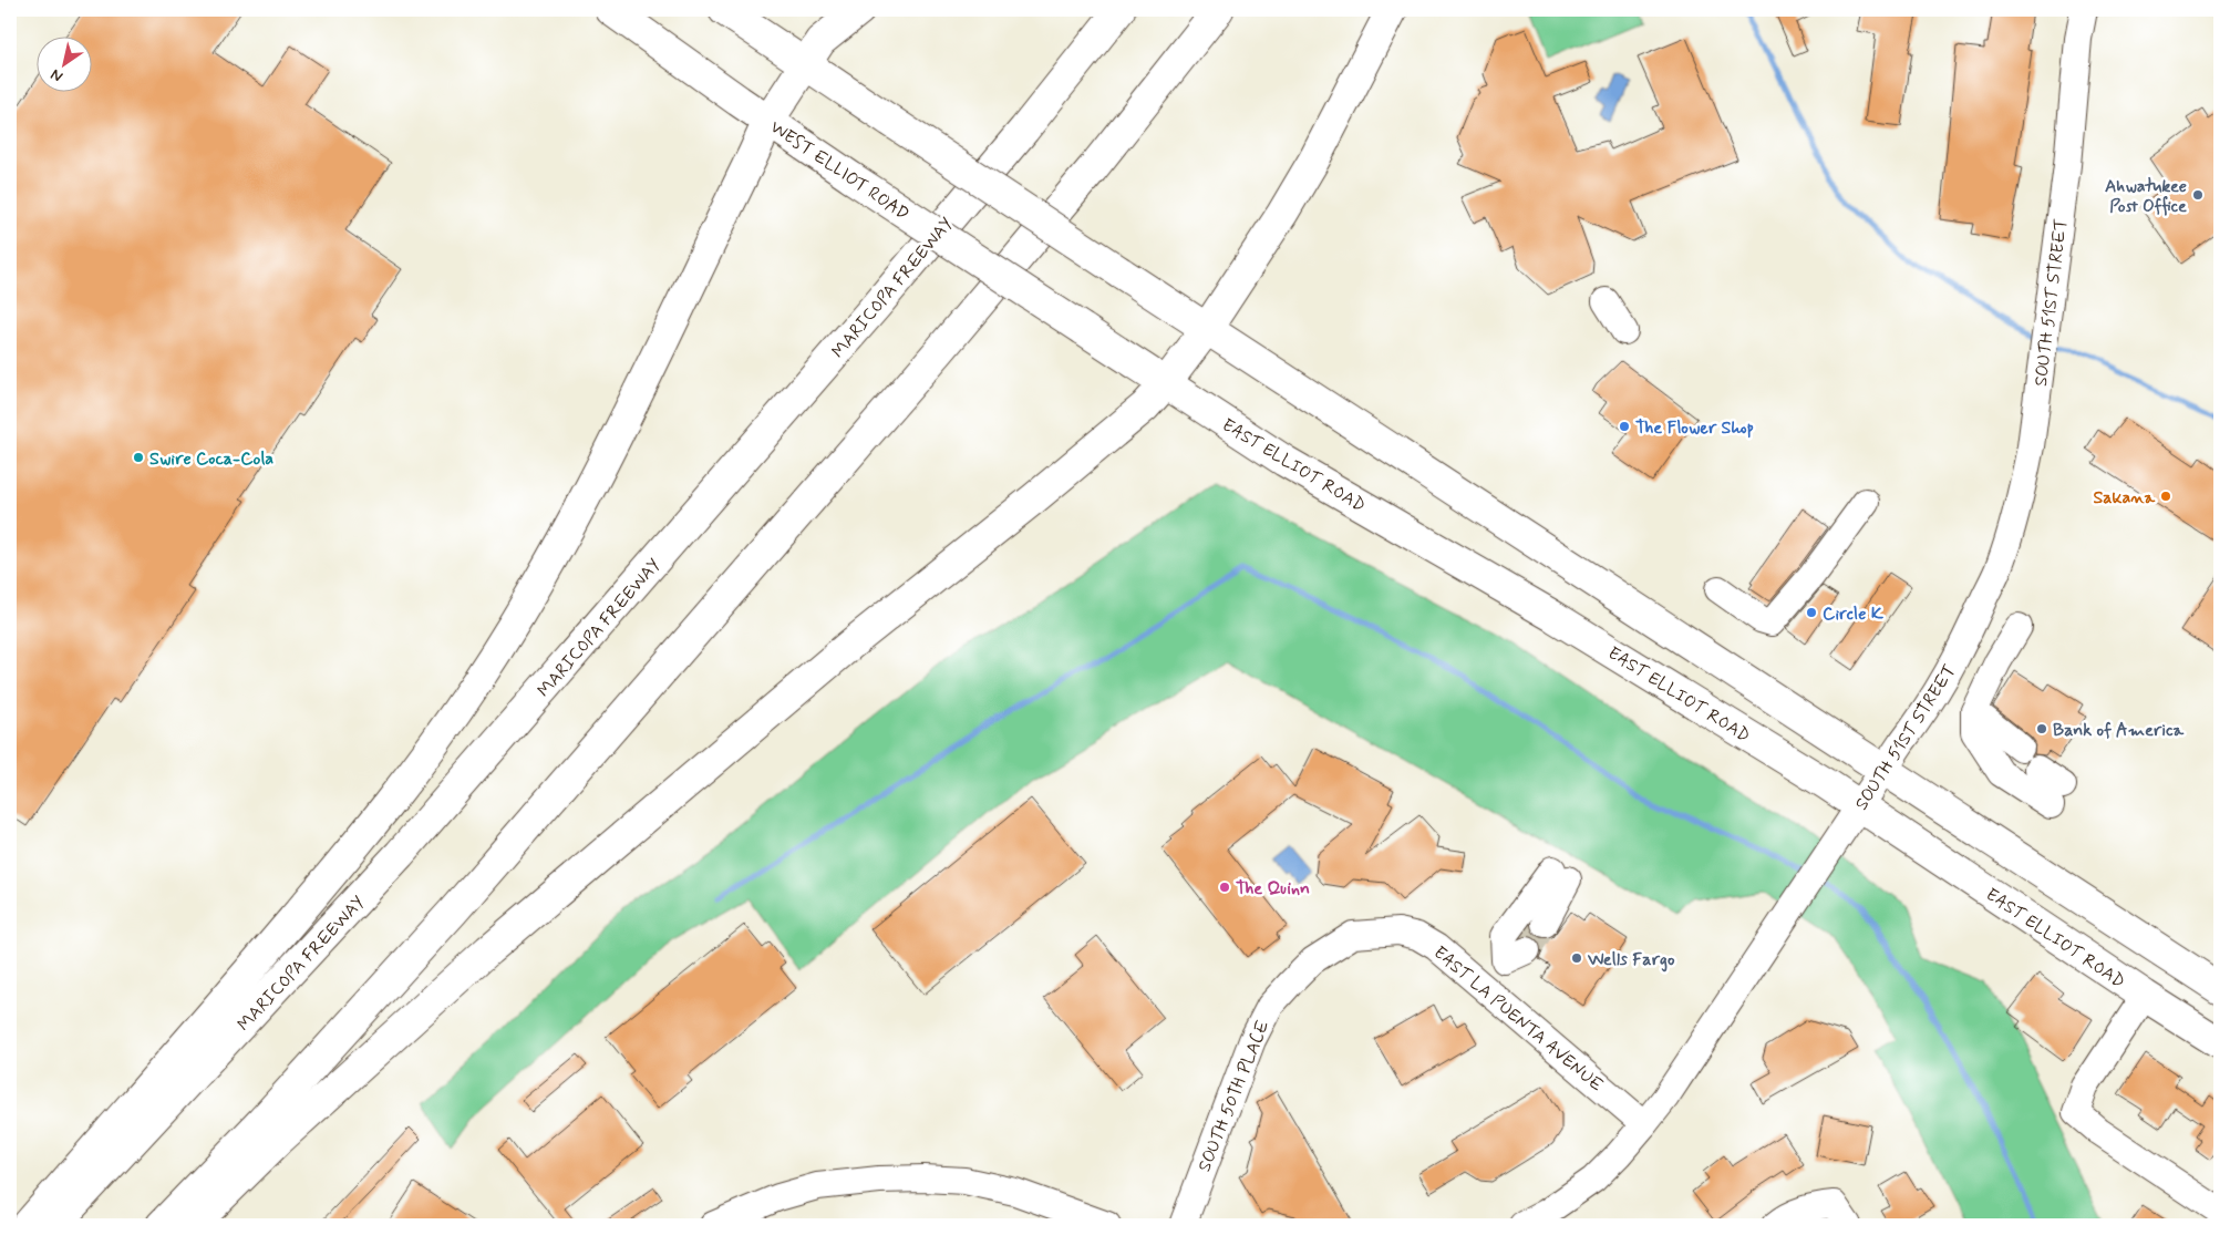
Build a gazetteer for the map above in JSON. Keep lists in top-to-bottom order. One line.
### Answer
{"streets":{"main road":["WEST ELLIOT ROAD","MARICOPA FREEWAY","EAST ELLIOT ROAD"],"street":["SOUTH 51ST STREET","EAST LA PUENTA AVENUE","SOUTH 50TH PLACE"]},"crossings":[["WEST ELLIOT ROAD","EAST ELLIOT ROAD"],["SOUTH 51ST STREET","EAST ELLIOT ROAD"],["SOUTH 51ST STREET","EAST LA PUENTA AVENUE"],["EAST LA PUENTA AVENUE","SOUTH 50TH PLACE"]],"places":["Ahwatukee Post Office","The Flower Shop","Swire Coca-Cola","Sakana","Circle K","Bank of America","The Quinn","Wells Fargo"],"north":"bottom left"}
